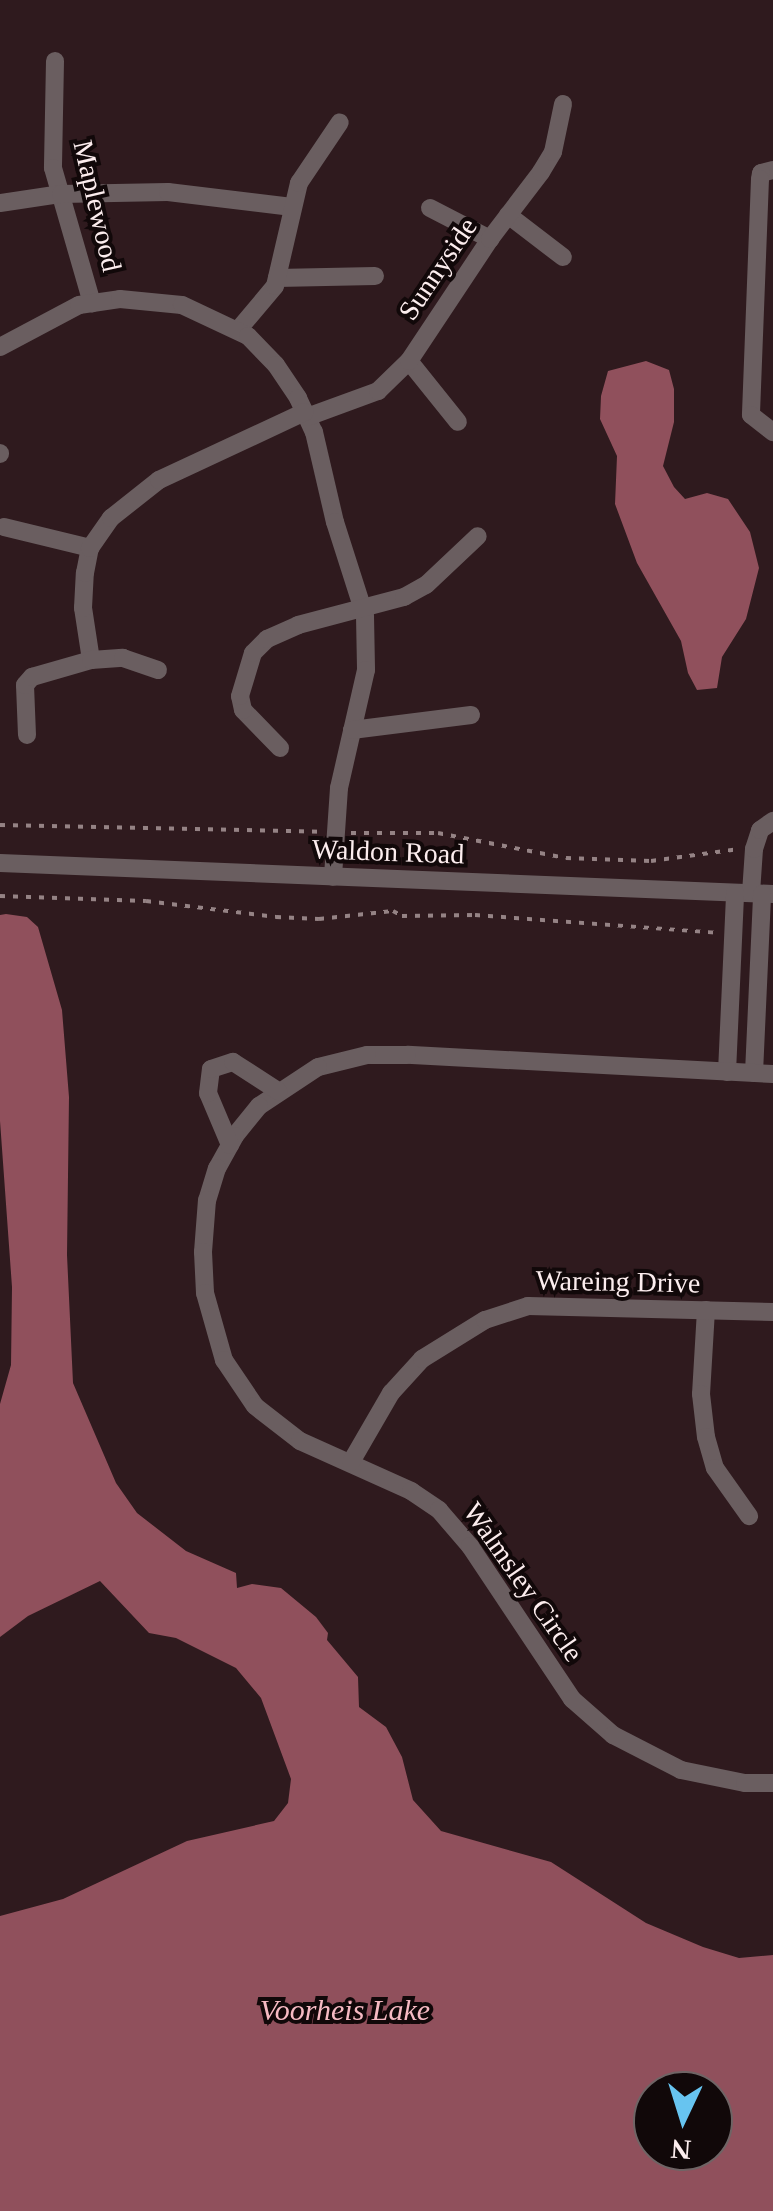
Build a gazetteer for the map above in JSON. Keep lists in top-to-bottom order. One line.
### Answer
{"streets":{"street":["Maplewood","Sunnyside","Waldon Road","Wareing Drive","Walmsley Circle"]},"crossings":[["Waldon Road","Walmsley Circle"],["Wareing Drive","Walmsley Circle"]],"water":["Voorheis Lake"],"north":"bottom"}
